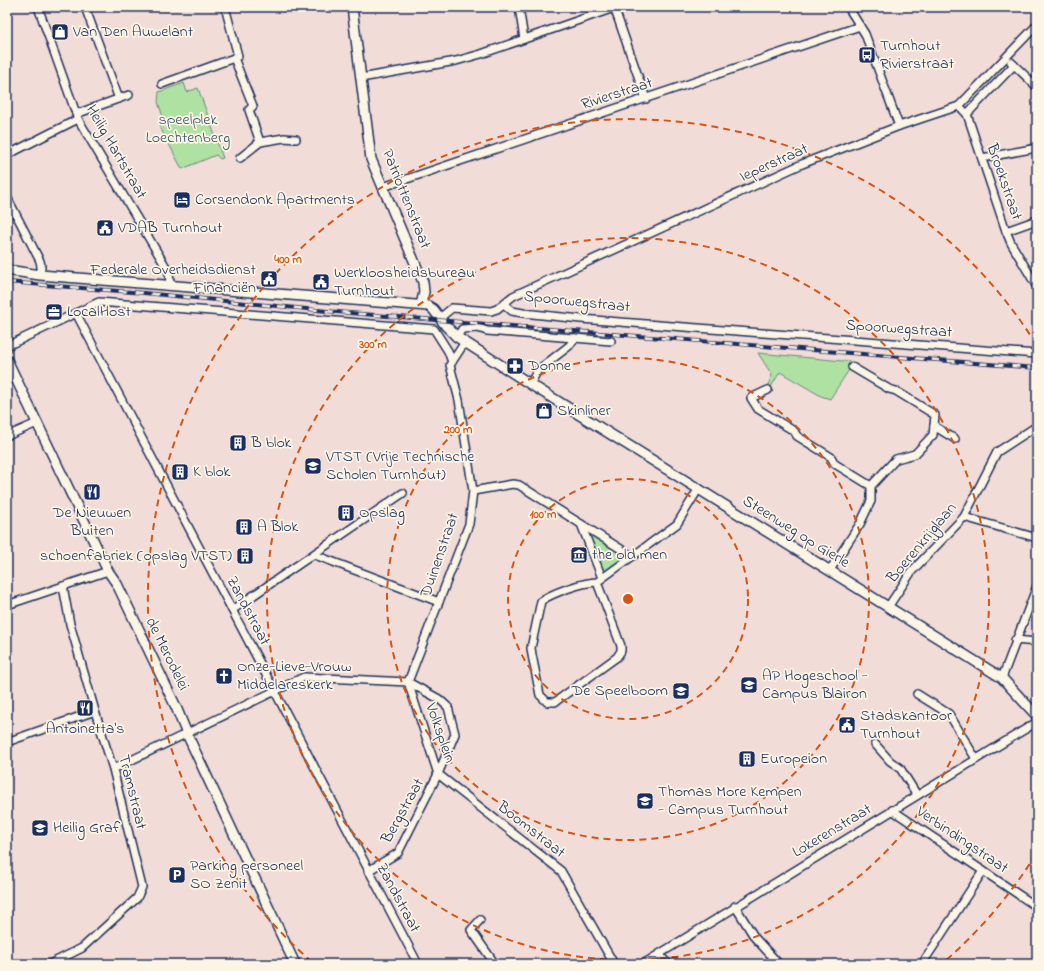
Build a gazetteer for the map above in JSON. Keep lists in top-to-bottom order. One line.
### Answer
{"streets":{"street":["Rivierstraat","Heilig Hartstraat","Ieperstraat","Broekstraat","Patriottenstraat","Spoorwegstraat","Steenweg op Gierle","Boerenkrijglaan","Duinenstraat","Zandstraat","de Merodelei","Volksplein","Tramstraat","Bergstraat","Boomstraat","Lokerenstraat","Verbindingstraat"]},"crossings":[["Rivierstraat","Patriottenstraat"],["Ieperstraat","Broekstraat"],["Ieperstraat","Spoorwegstraat"],["Spoorwegstraat","Steenweg op Gierle"],["Steenweg op Gierle","Boerenkrijglaan"],["Duinenstraat","Zandstraat"],["Duinenstraat","Volksplein"],["Zandstraat","Bergstraat"],["Volksplein","Bergstraat"],["Volksplein","Boomstraat"],["Bergstraat","Boomstraat"],["Lokerenstraat","Verbindingstraat"]],"parks":["speelplek Loechtenberg"],"places":{"shop":["Van Den Auwelant","Skinliner"],"bus stop":["Turnhout Rivierstraat"],"hotel":["Corsendonk Apartments"],"public building":["VDAB Turnhout","Federale Overheidsdienst Financiën","Werkloosheidsbureau Turnhout","Stadskantoor Turnhout"],"office":["LocalHost"],"pharmacy":["Donne"],"building":["B blok","K blok","Opslag","A Blok","schoenfabriek (opslag VTST)","Europeion"],"school or university":["VTST (Vrije Technische Scholen Turnhout)","AP Hogeschool - Campus Blairon","De Speelboom","Thomas More Kempen - Campus Turnhout","Heilig Graf"],"restaurant":["De Nieuwen Buiten","Antoinetta's"],"museum":["the old men"],"church":["Onze-Lieve-Vrouw Middelareskerk"],"parking":["Parking personeel SO Zenit"]},"rings":["400 m","300 m","200 m","100 m"]}
